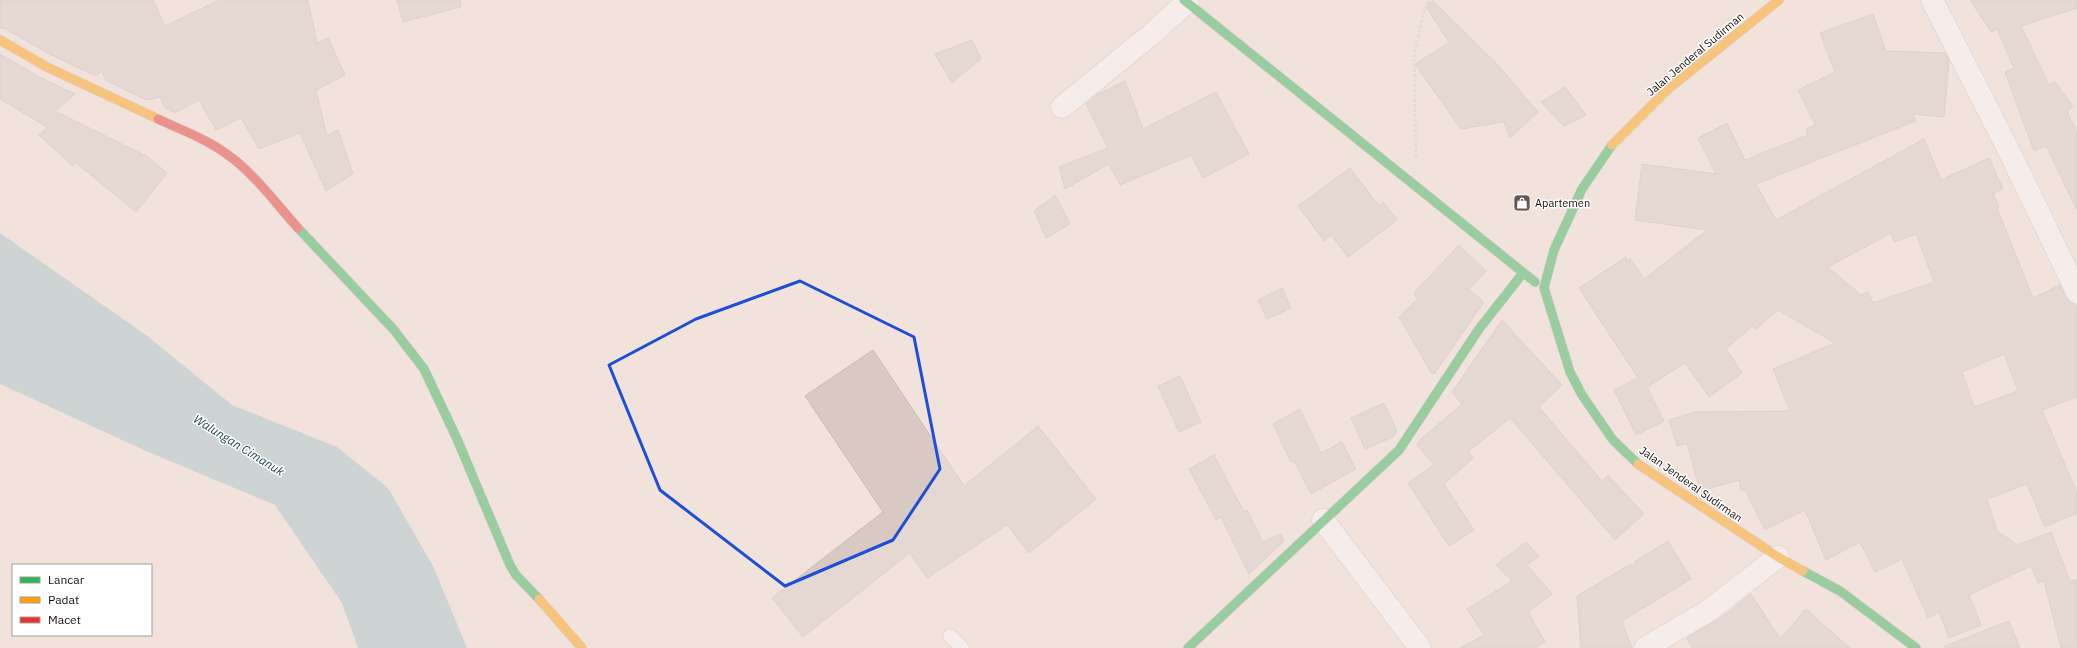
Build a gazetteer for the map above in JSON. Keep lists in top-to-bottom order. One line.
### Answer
{"streets":{"street":["Jalan Jenderal Sudirman"]},"water":["Walungan Cimanuk"],"places":{"shop":["Apartemen"]},"legend":["Lancar","Padat","Macet"]}
